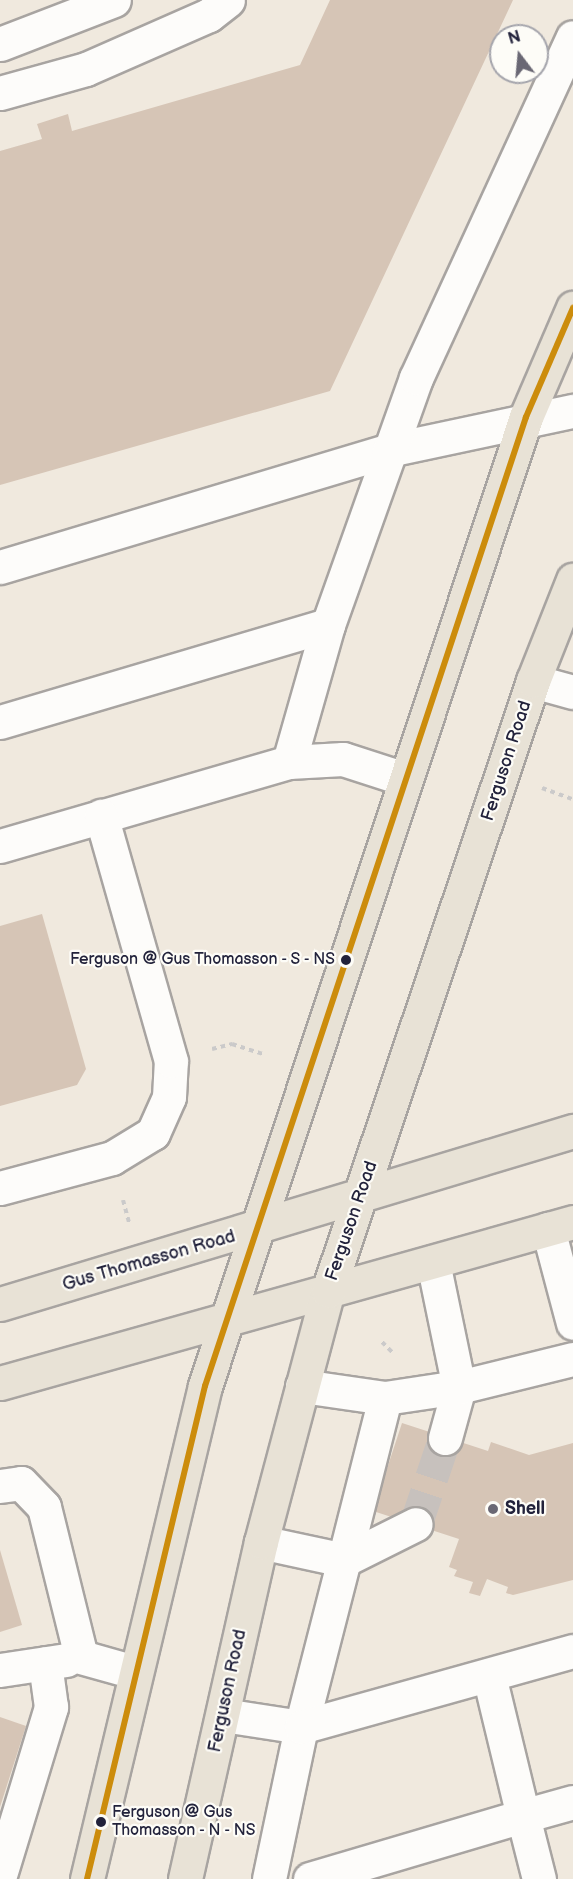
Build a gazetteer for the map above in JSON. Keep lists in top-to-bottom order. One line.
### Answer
{"streets":{"main road":["Ferguson Road","Gus Thomasson Road"]},"crossings":[["Ferguson Road","Gus Thomasson Road"]],"places":["Ferguson @ Gus Thomasson - S - NS","Shell","Ferguson @ Gus Thomasson - N - NS"],"north":"top"}
